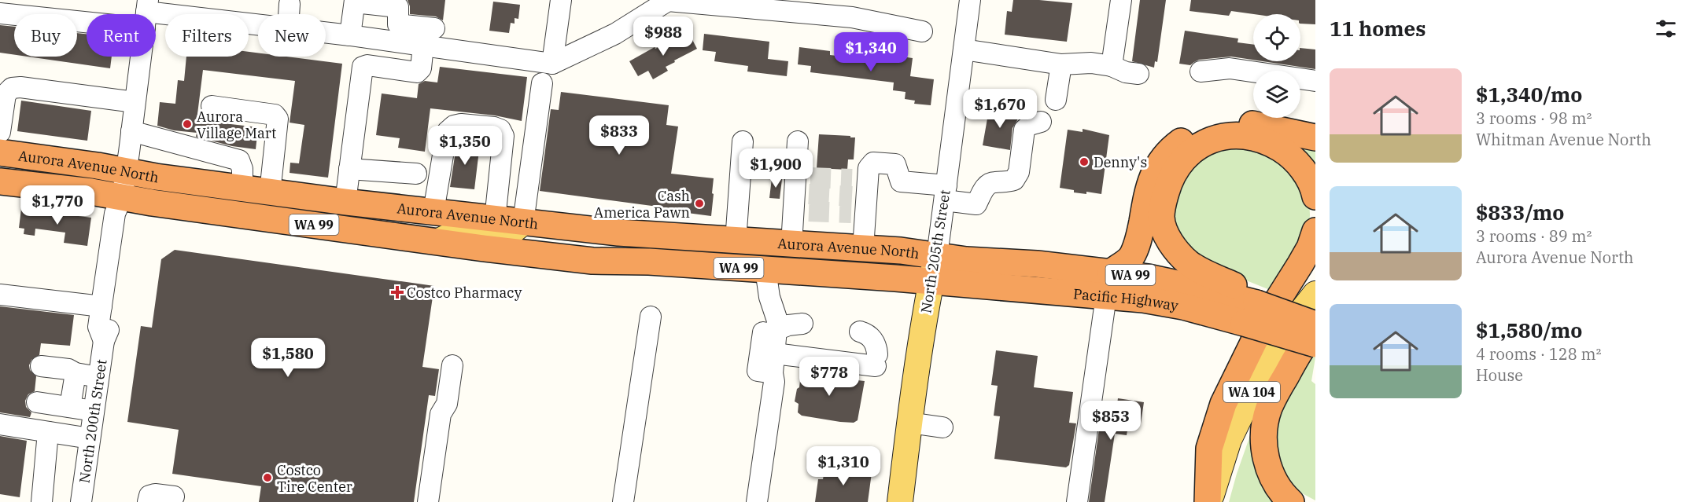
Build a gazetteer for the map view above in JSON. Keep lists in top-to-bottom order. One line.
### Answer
{"streets":{"highway":["Aurora Avenue North","WA 99","Pacific Highway"],"main road":["North 205th Street","WA 104"],"street":["North 200th Street"]},"crossings":[["Aurora Avenue North","North 205th Street"],["Aurora Avenue North","Pacific Highway"],["Aurora Avenue North","North 200th Street"],["North 205th Street","Pacific Highway"]],"places":{"other":["Aurora Village Mart","Denny's","Cash America Pawn","Costco Tire Center"],"health":["Costco Pharmacy"]},"page":{"heading":"11 homes","chip":["Buy","Rent","Filters","New"],"price":["$988","$1,340","$1,670","$833","$1,350","$1,900","$1,770","$1,580","$778","$853","$1,310"],"list":[{"name":"$1,340/mo","note":"3 rooms · 98 m² · Whitman Avenue North"},{"name":"$833/mo","note":"3 rooms · 89 m² · Aurora Avenue North"},{"name":"$1,580/mo","note":"4 rooms · 128 m² · House"}]}}
